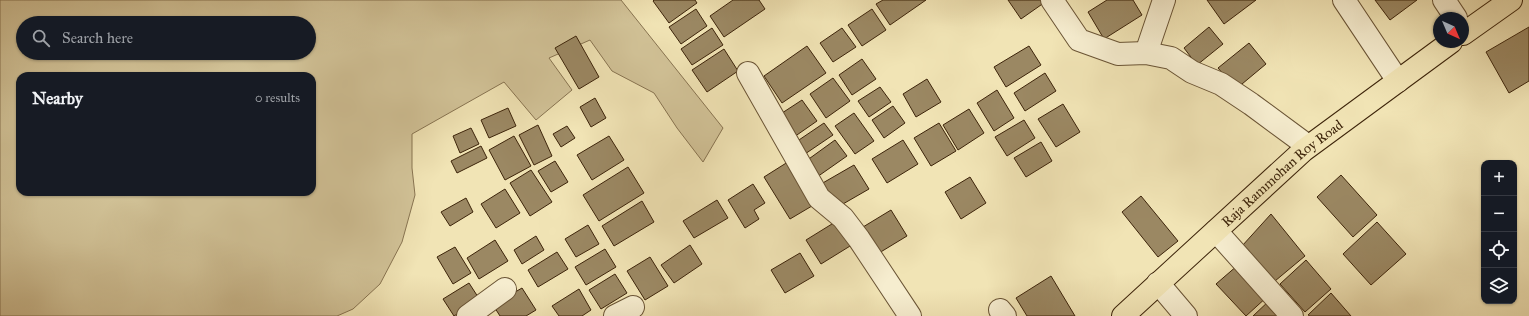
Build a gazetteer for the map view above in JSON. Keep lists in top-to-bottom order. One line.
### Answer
{"streets":{"main road":["Raja Rammohan Roy Road"]},"north":"bottom right","page":{"search":"Search here","heading":["Nearby","0 results"],"map_buttons":["+","−"]}}
